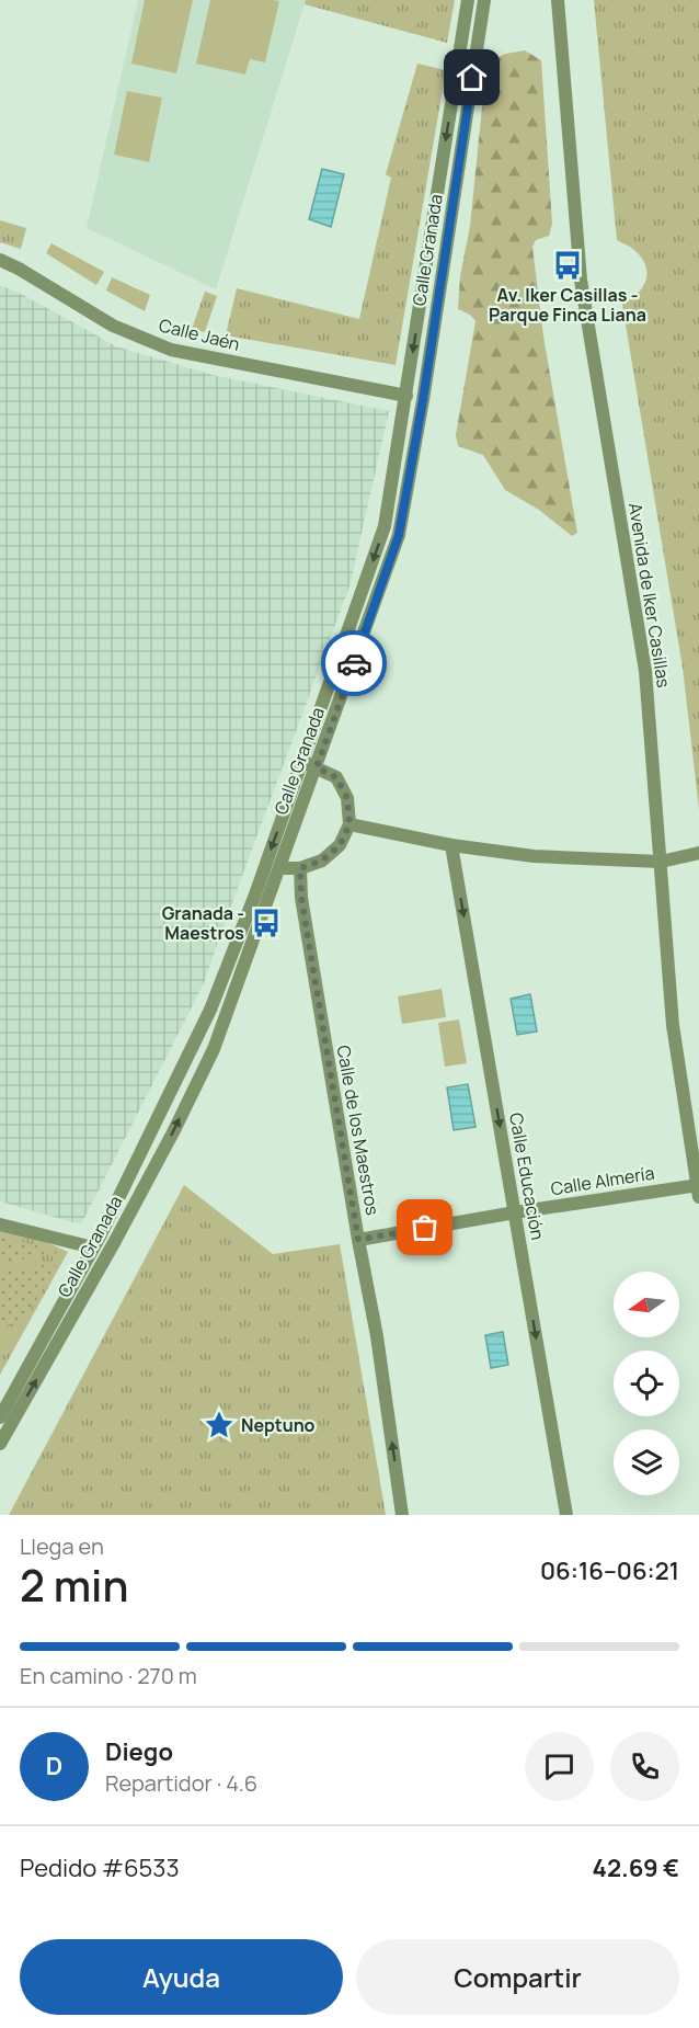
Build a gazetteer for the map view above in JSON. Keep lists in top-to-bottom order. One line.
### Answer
{"streets":{"street":["Calle Granada","Calle Jaén","Avenida de Iker Casillas","Calle de los Maestros","Calle Educación","Calle Almería"]},"crossings":[["Calle Granada","Calle Jaén"],["Avenida de Iker Casillas","Calle Almería"],["Calle de los Maestros","Calle Almería"],["Calle Educación","Calle Almería"]],"one_way":["Calle de los Maestros","Calle Educación"],"places":{"bus stop":["Av. Iker Casillas - Parque Finca Liana","Granada - Maestros"],"place":["Neptuno"]},"north":"left","page":{"heading":["2 min","Llega en","06:16–06:21"],"panel":["Diego","Repartidor · 4.6","Pedido #6533","42.69 €"],"bar":"En camino · 270 m","round":"D","buttons":["Ayuda","Compartir"]}}
